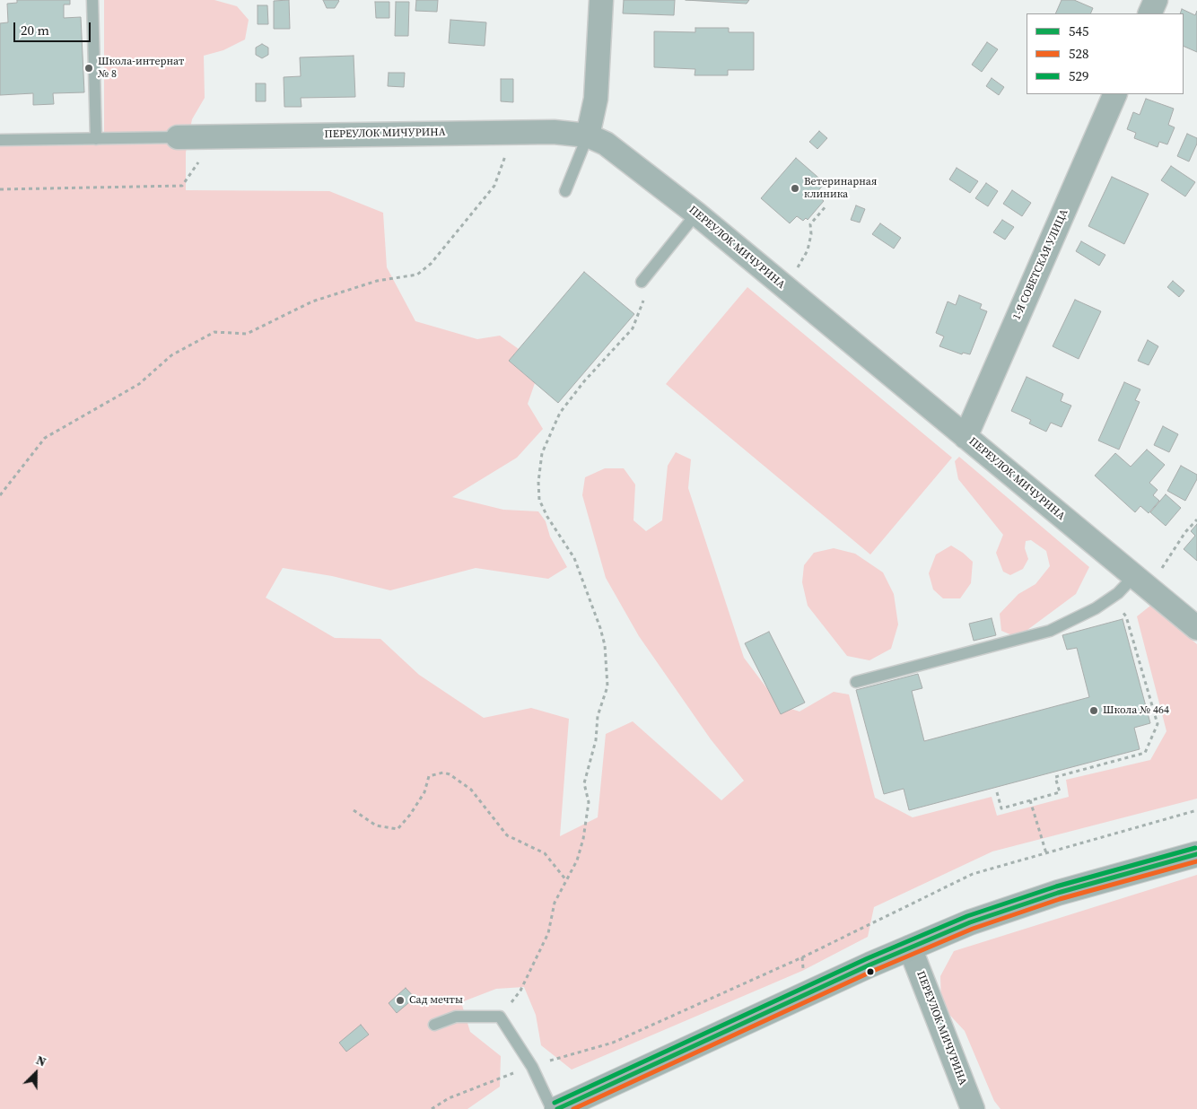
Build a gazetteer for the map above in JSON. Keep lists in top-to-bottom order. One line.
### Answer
{"streets":{"street":["ПЕРЕУЛОК МИЧУРИНА","1-Я СОВЕТСКАЯ УЛИЦА"]},"crossings":[["ПЕРЕУЛОК МИЧУРИНА","1-Я СОВЕТСКАЯ УЛИЦА"]],"places":["Школа-интернат № 8","Ветеринарная клиника","Школа № 464","Сад мечты"],"lines":["transit line 529","transit line 545","transit line 528"],"legend":["545","528","529"],"scale_bar":"20 m","north":"top right"}
